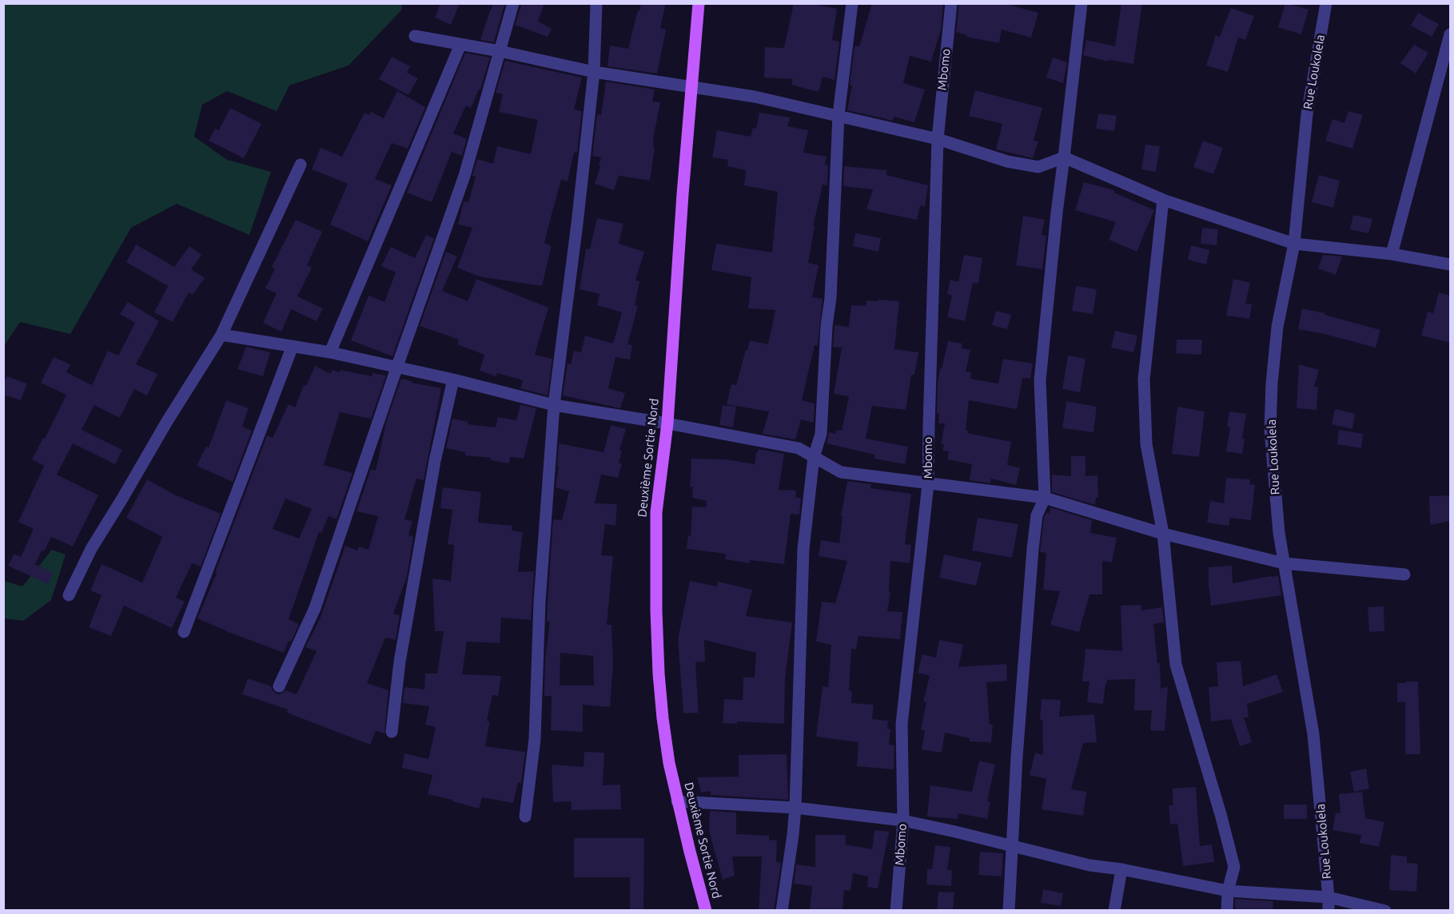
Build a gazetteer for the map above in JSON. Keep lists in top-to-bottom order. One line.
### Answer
{"streets":{"main road":["Deuxième Sortie Nord"],"street":["Mbomo","Rue Loukolela"]}}
